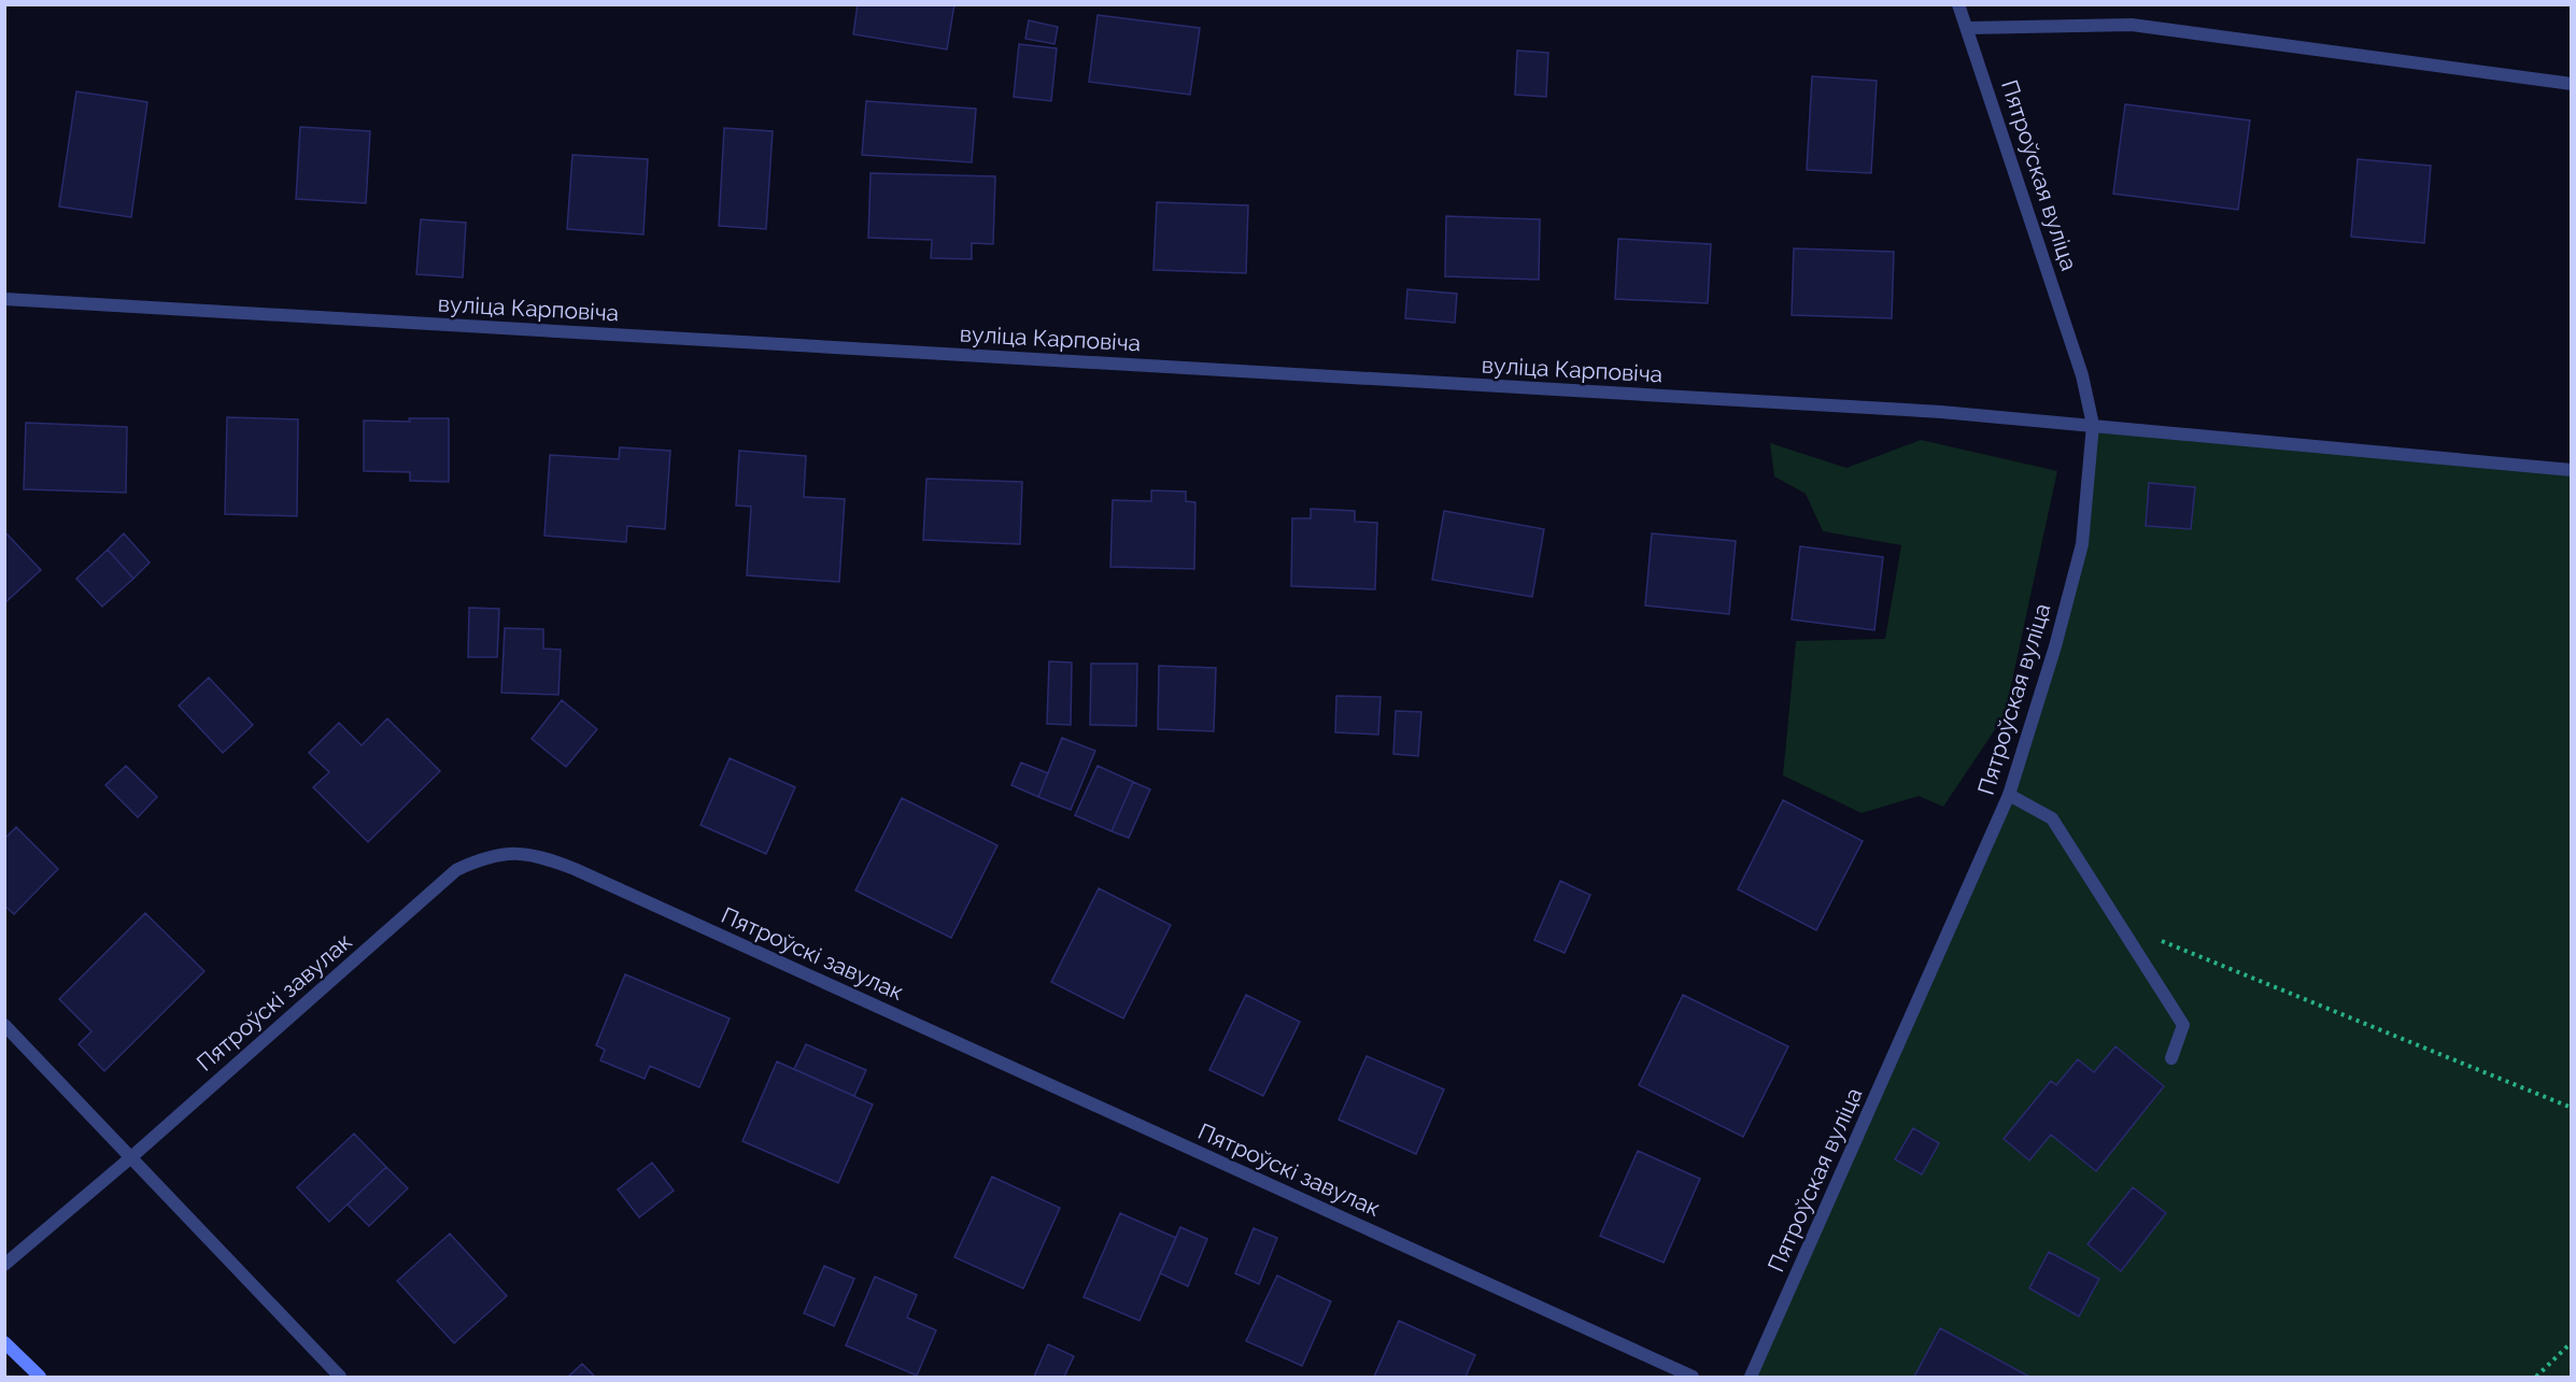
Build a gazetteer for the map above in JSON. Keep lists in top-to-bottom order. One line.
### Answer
{"streets":{"street":["Пятроўская вуліца","вуліца Карповіча","Пятроўскі завулак"]},"crossings":[["Пятроўская вуліца","вуліца Карповіча"]]}
